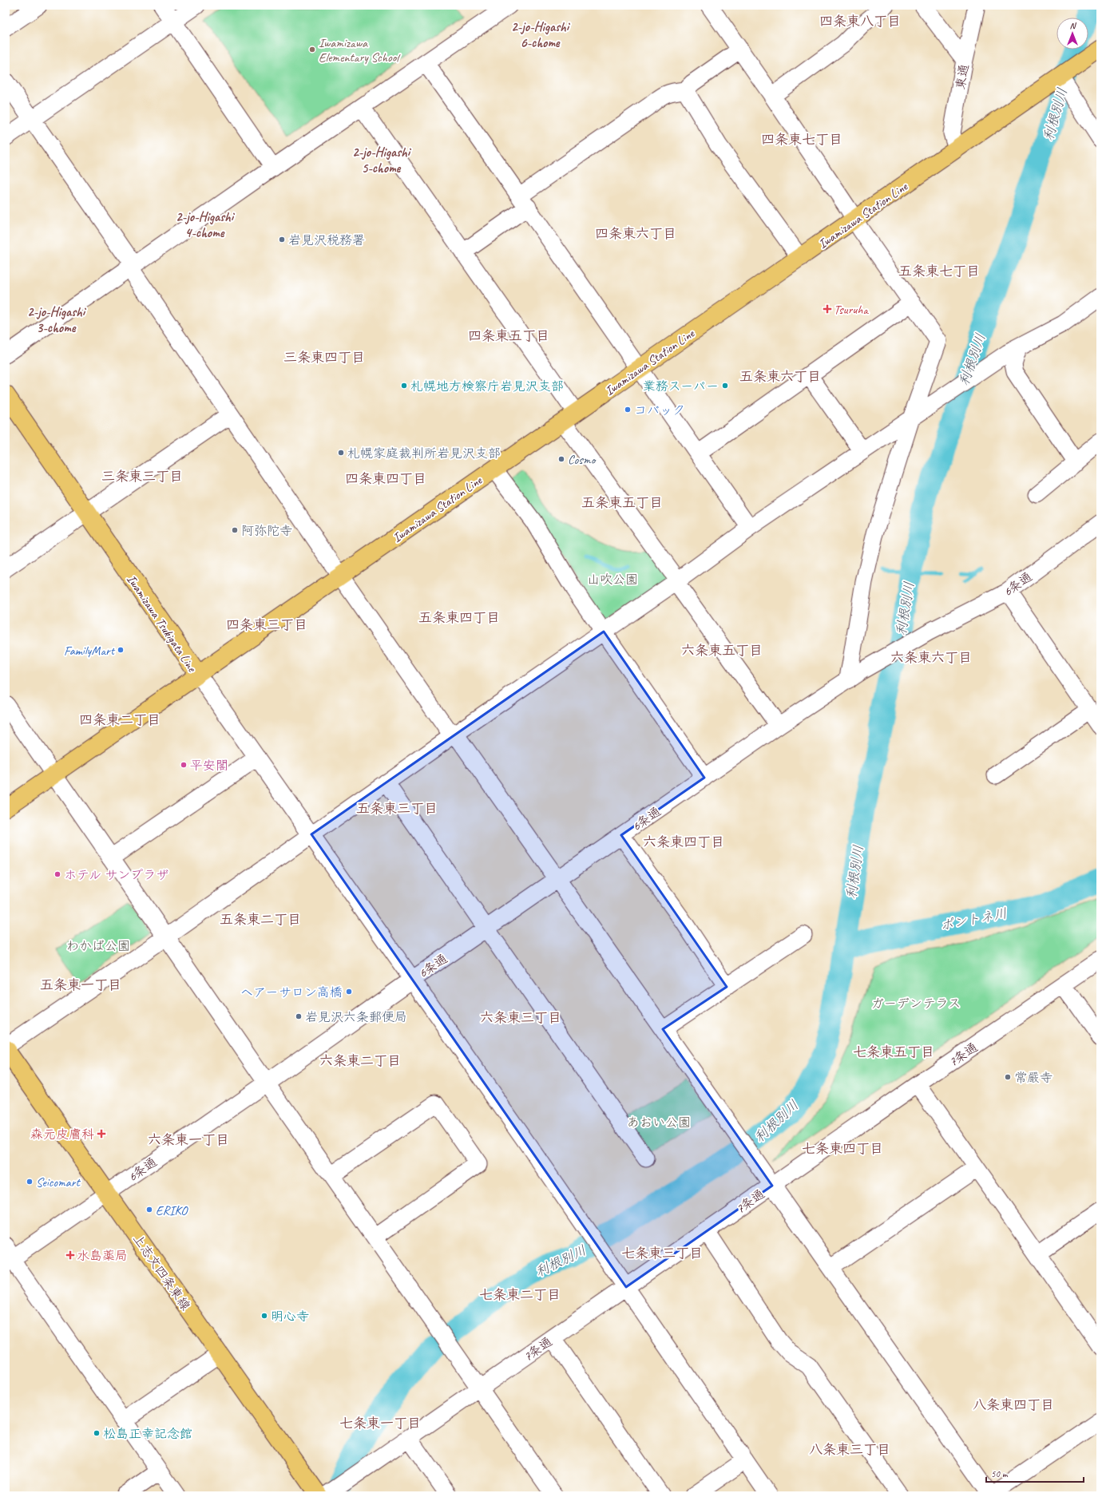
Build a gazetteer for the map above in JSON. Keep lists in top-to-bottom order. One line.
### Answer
{"streets":{"main road":["Iwamizawa Station Line","Iwamizawa Tsukigata Line","上志文四条東線"],"street":["東通","6条通","7条通"]},"crossings":[["東通","Iwamizawa Station Line"],["Iwamizawa Station Line","Iwamizawa Tsukigata Line"],["6条通","上志文四条東線"],["7条通","上志文四条東線"]],"districts":["四条東八丁目","2-jo-Higashi 6-chome","四条東七丁目","2-jo-Higashi 5-chome","2-jo-Higashi 4-chome","四条東六丁目","五条東七丁目","2-jo-Higashi 3-chome","四条東五丁目","三条東四丁目","五条東六丁目","三条東三丁目","四条東四丁目","五条東五丁目","五条東四丁目","四条東三丁目","六条東五丁目","六条東六丁目","四条東二丁目","五条東三丁目","六条東四丁目","五条東二丁目","五条東一丁目","六条東三丁目","七条東五丁目","六条東二丁目","六条東一丁目","七条東四丁目","七条東三丁目","七条東二丁目","八条東四丁目","七条東一丁目","八条東三丁目"],"water":["利根別川","ポントネ川"],"parks":["山吹公園","わかば公園","ガーデンテラス","あおい公園"],"places":{"other":["Iwamizawa Elementary School","岩見沢税務署","札幌地方検察庁岩見沢支部","業務スーパー","コバック","札幌家庭裁判所岩見沢支部","Cosmo","阿弥陀寺","FamilyMart","平安閣","ホテル サンプラザ","ヘアーサロン高橋","岩見沢六条郵便局","常嚴寺","Seicomart","ERIKO","明心寺","松島正幸記念館"],"health":["Tsuruha","森元皮膚科","水島薬局"]},"scale_bar":"50 m","north":"top"}
